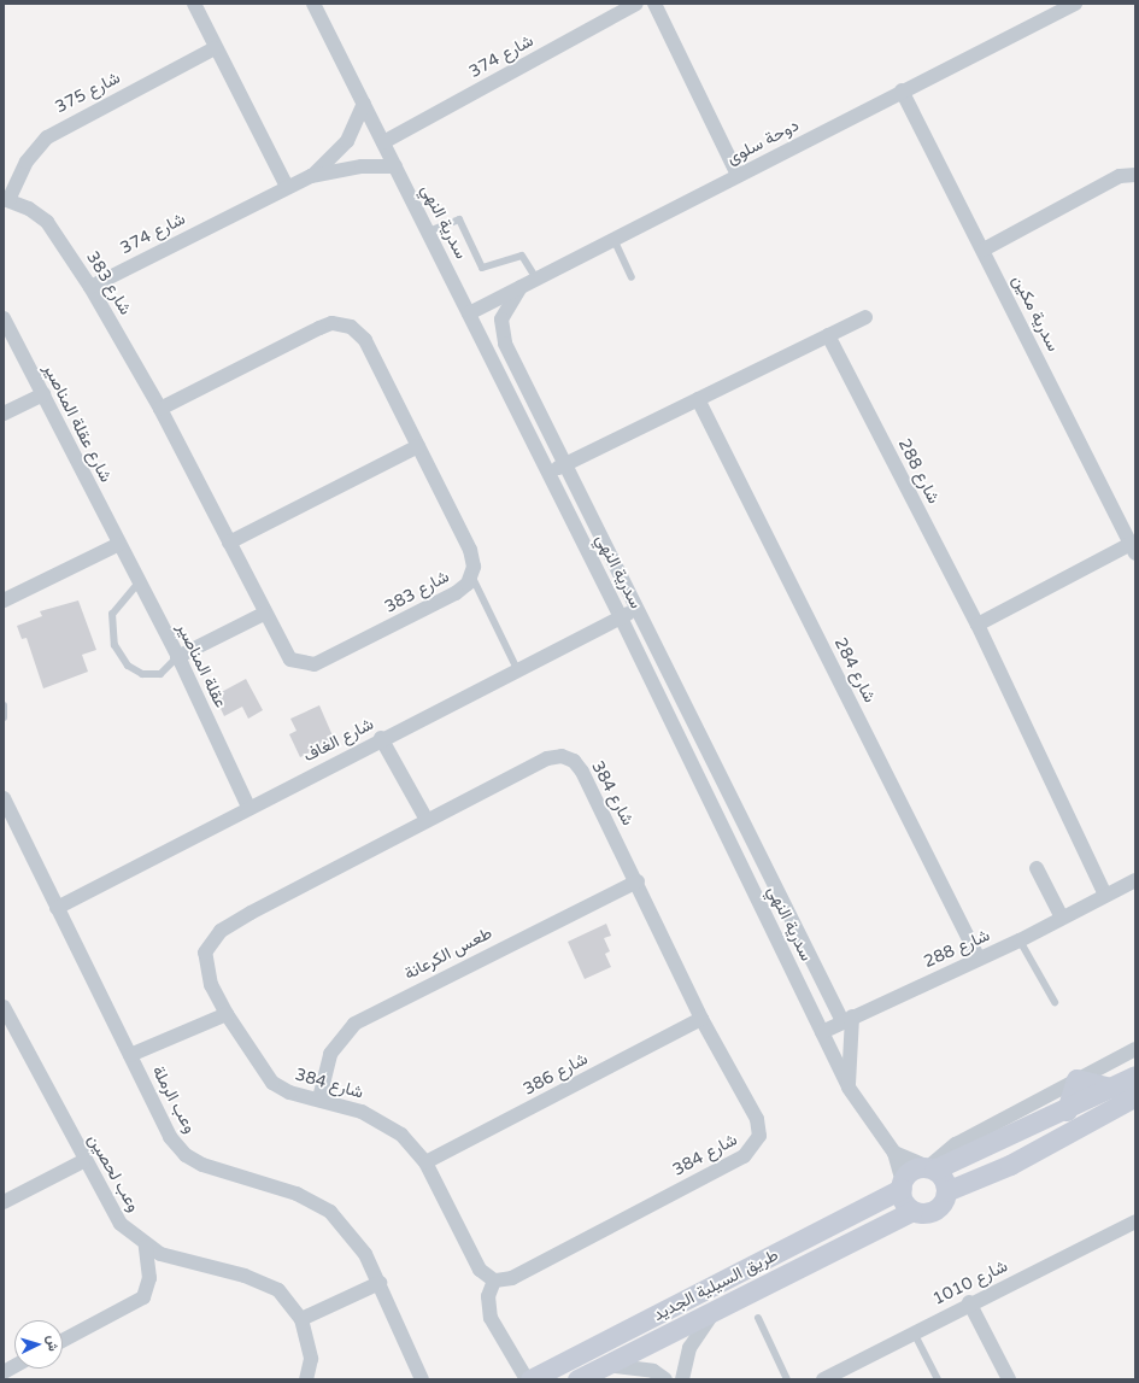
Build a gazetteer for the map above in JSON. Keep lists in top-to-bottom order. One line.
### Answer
{"streets":{"street":["شارع 374","شارع 375","دوحة سلوى","سدرية النهي","شارع 383","سدرية مكين","شارع عقلة المناصير","شارع 288","عقلة المناصير","شارع 284","شارع الغاف","شارع 384","طعس الكرعانة","شارع 386","وعب الرملة","وعب لحصين","شارع 1010","طريق السيلية الجديد"]},"crossings":[["شارع 374","سدرية النهي"],["شارع 374","شارع 383"],["شارع 375","شارع 383"],["دوحة سلوى","سدرية النهي"],["دوحة سلوى","سدرية مكين"],["سدرية النهي","شارع 288"],["سدرية النهي","شارع الغاف"],["سدرية النهي","طريق السيلية الجديد"],["شارع عقلة المناصير","عقلة المناصير"],["شارع 288","شارع 284"],["عقلة المناصير","شارع الغاف"],["شارع الغاف","وعب الرملة"],["شارع 384","طعس الكرعانة"],["شارع 384","شارع 386"]],"north":"right"}
